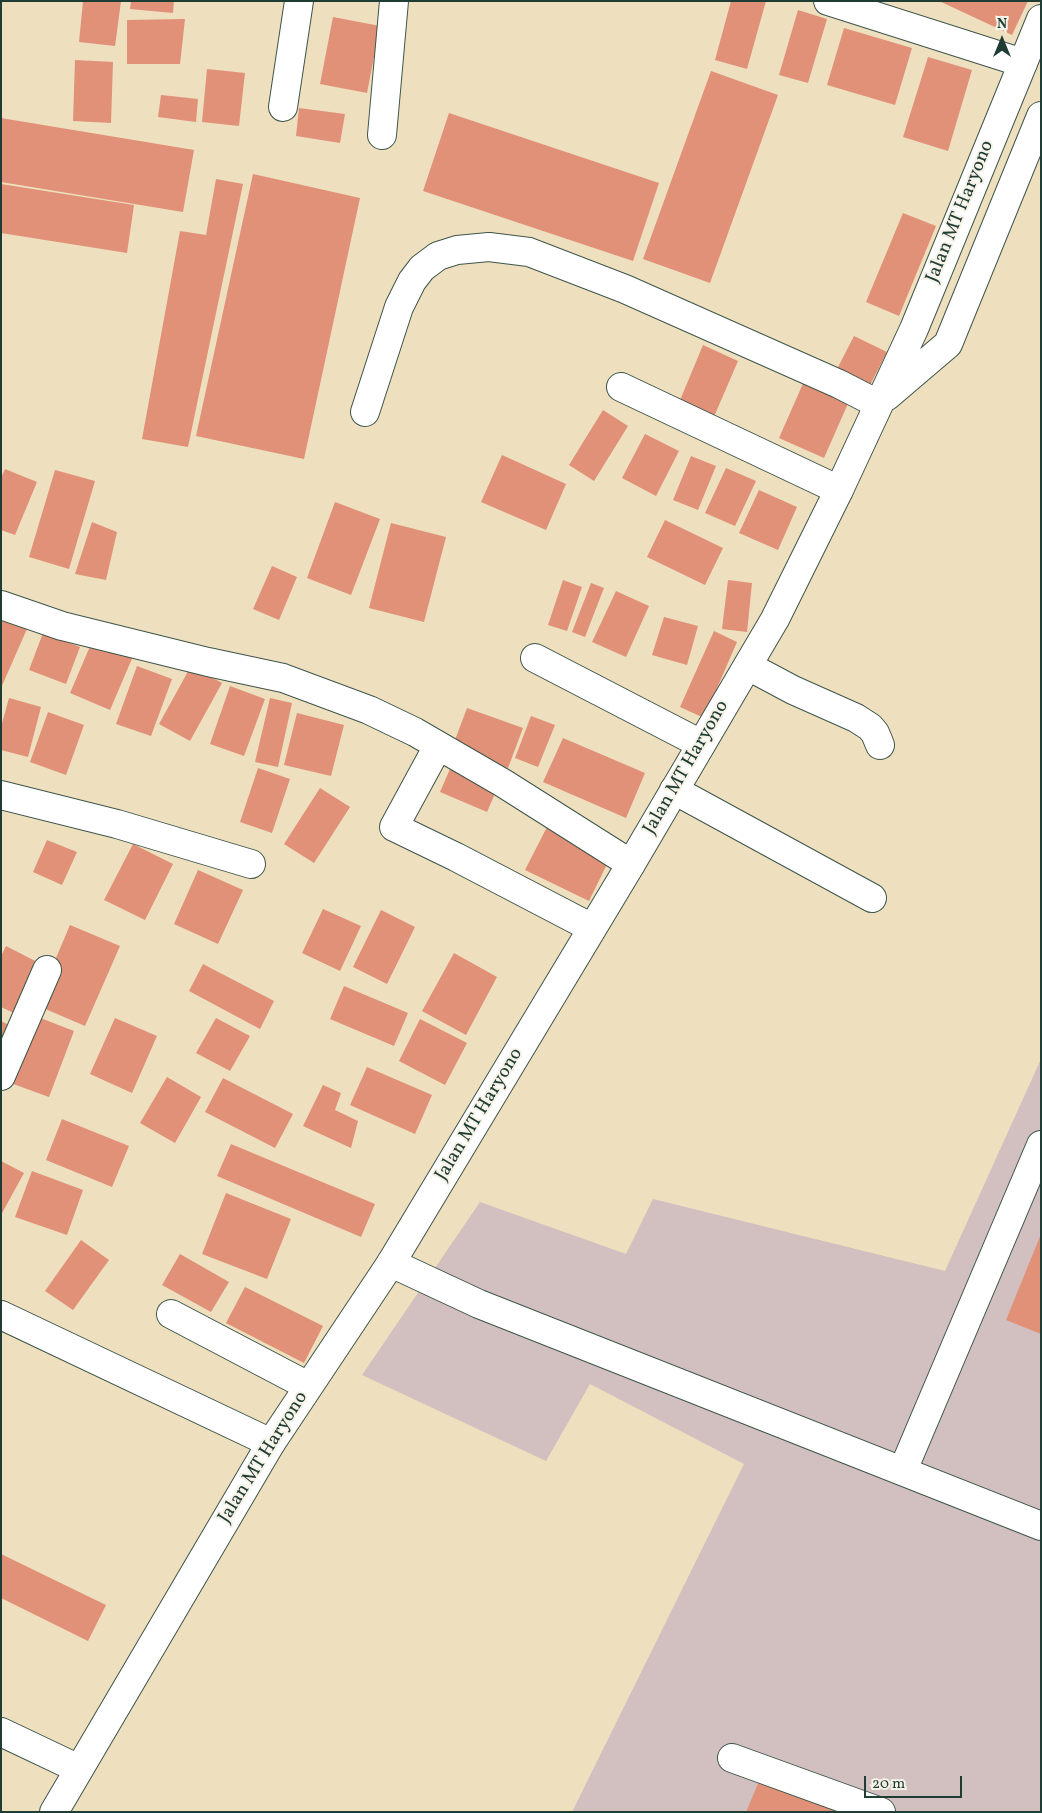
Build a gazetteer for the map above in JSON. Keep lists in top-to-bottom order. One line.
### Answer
{"streets":{"street":["Jalan MT Haryono"]},"scale_bar":"20 m","north":"top"}
